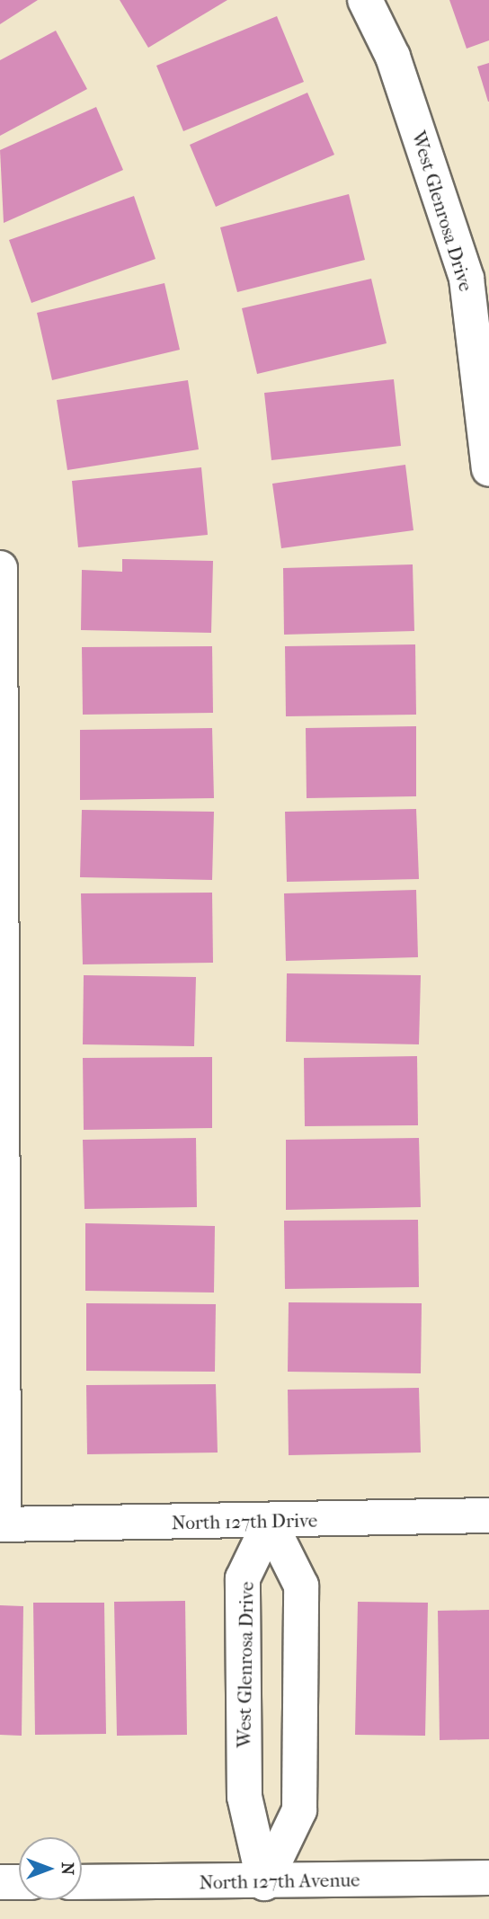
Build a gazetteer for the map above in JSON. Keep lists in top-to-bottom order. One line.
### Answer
{"streets":{"street":["West Glenrosa Drive","North 127th Drive","North 127th Avenue"]},"crossings":[["West Glenrosa Drive","North 127th Drive"],["West Glenrosa Drive","North 127th Avenue"]],"north":"right"}
